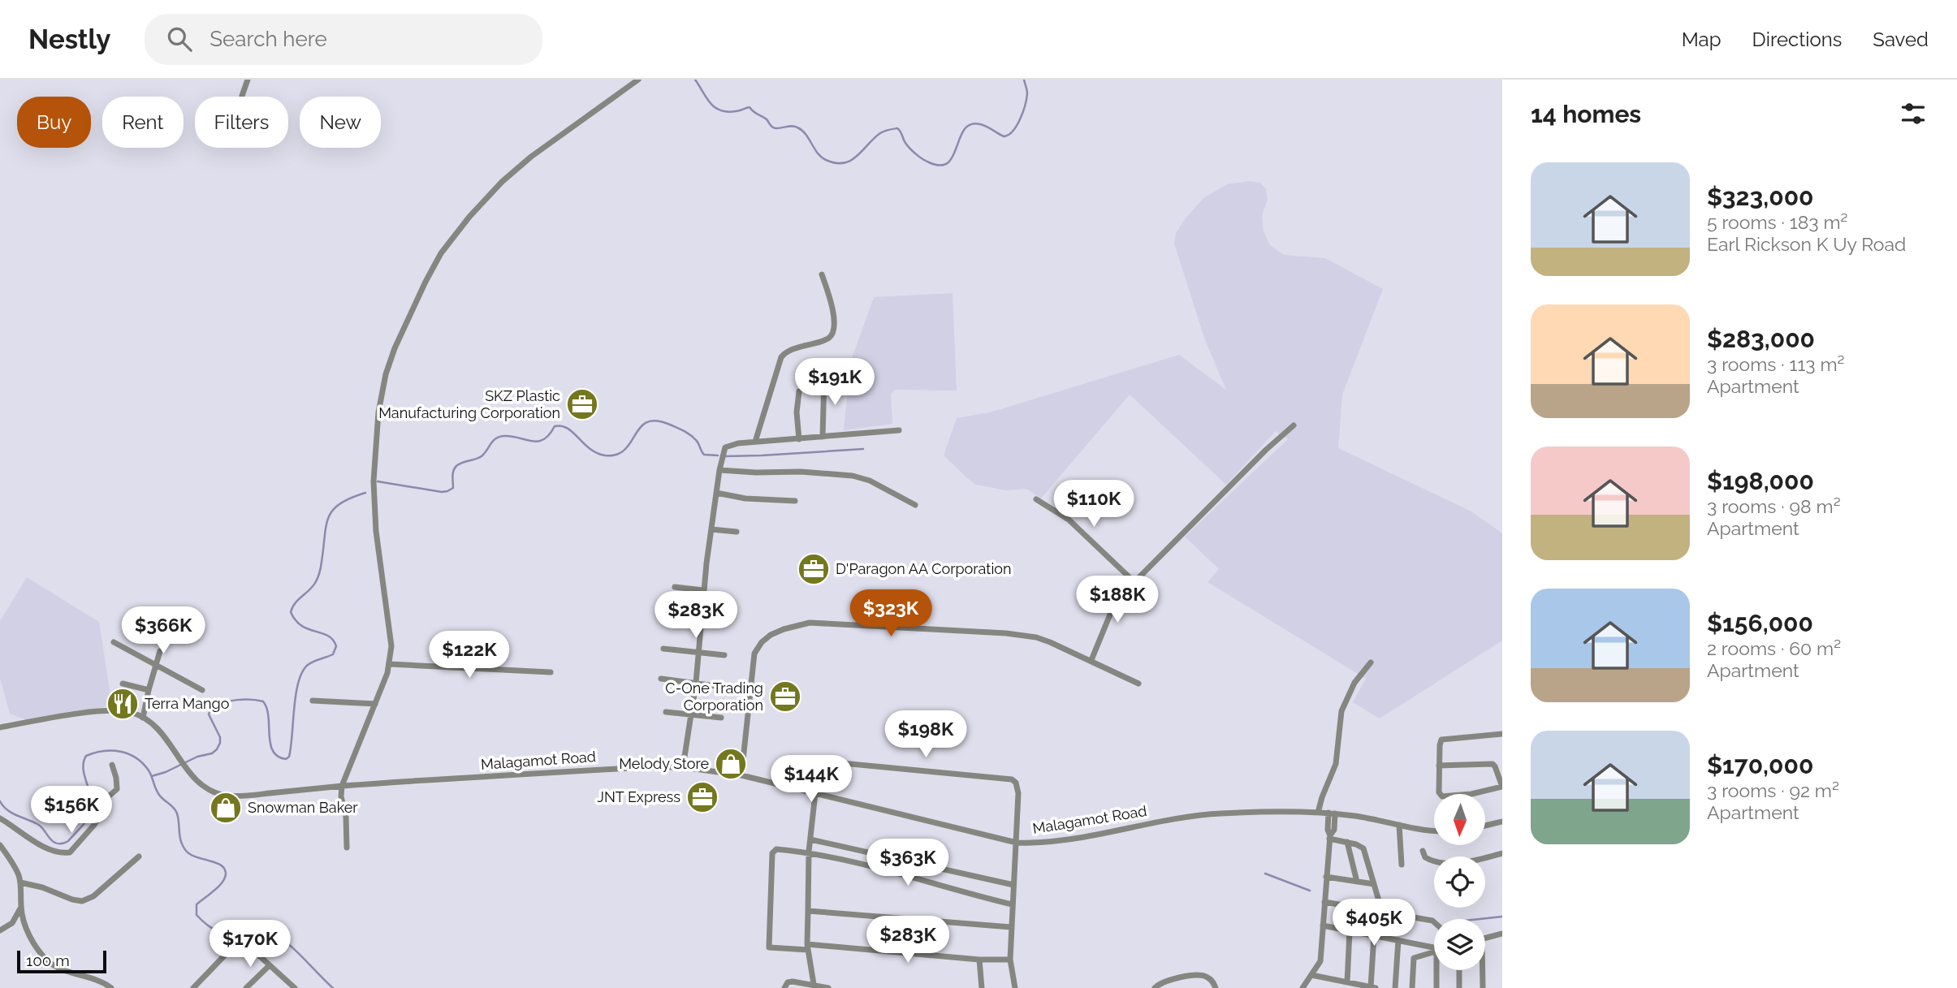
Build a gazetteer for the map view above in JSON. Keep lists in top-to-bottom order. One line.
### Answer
{"streets":{"street":["Malagamot Road"]},"places":{"office":["SKZ Plastic Manufacturing Corporation","D'Paragon AA Corporation","C-One Trading Corporation","JNT Express"],"restaurant":["Terra Mango"],"shop":["Melody Store","Snowman Baker"]},"scale_bar":"100 m","north":"bottom","page":{"header":"Nestly","search":"Search here","nav":["Map","Directions","Saved"],"heading":"14 homes","chip":["Buy","Rent","Filters","New"],"list":[{"name":"$323,000","note":"5 rooms · 183 m² · Earl Rickson K Uy Road"},{"name":"$283,000","note":"3 rooms · 113 m² · Apartment"},{"name":"$198,000","note":"3 rooms · 98 m² · Apartment"},{"name":"$156,000","note":"2 rooms · 60 m² · Apartment"},{"name":"$170,000","note":"3 rooms · 92 m² · Apartment"}],"price":["$191K","$110K","$188K","$323K","$283K","$366K","$122K","$198K","$144K","$156K","$363K","$405K","$283K","$170K"],"scale":"100 m"}}
